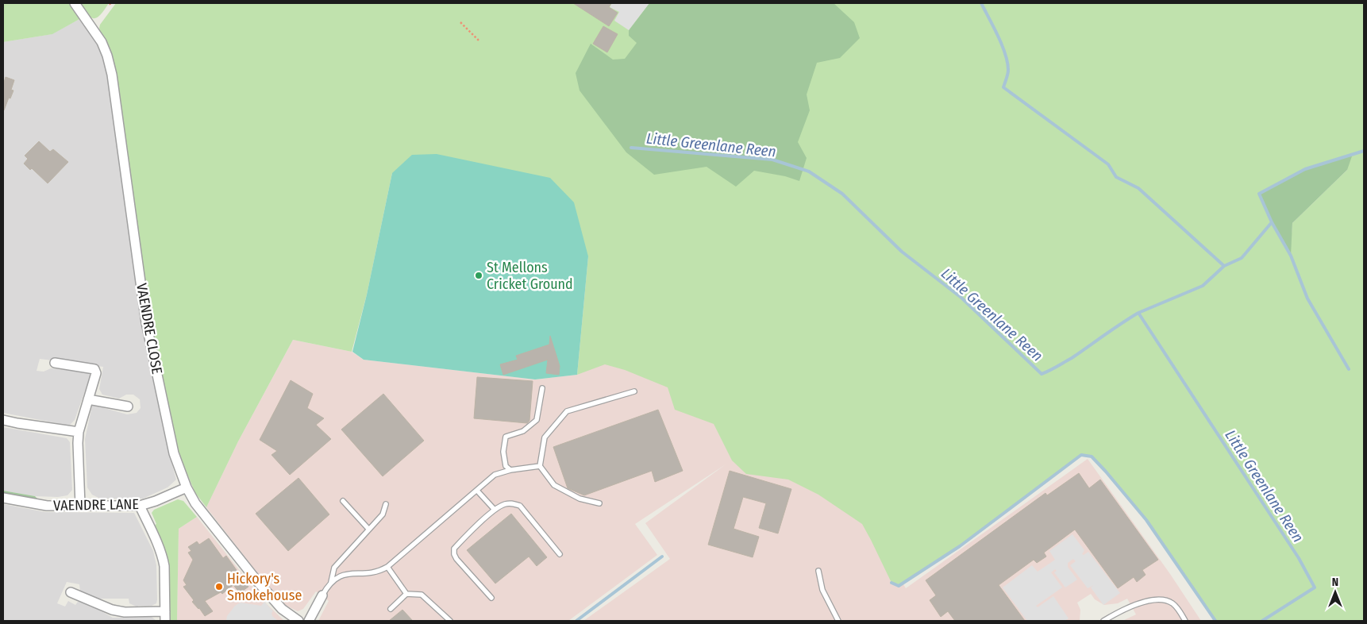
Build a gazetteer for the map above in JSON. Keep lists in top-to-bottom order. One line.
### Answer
{"streets":{"street":["VAENDRE CLOSE","VAENDRE LANE"]},"crossings":[["VAENDRE CLOSE","VAENDRE LANE"]],"water":["Little Greenlane Reen"],"places":["St Mellons Cricket Ground","Hickory's Smokehouse"],"north":"top"}
